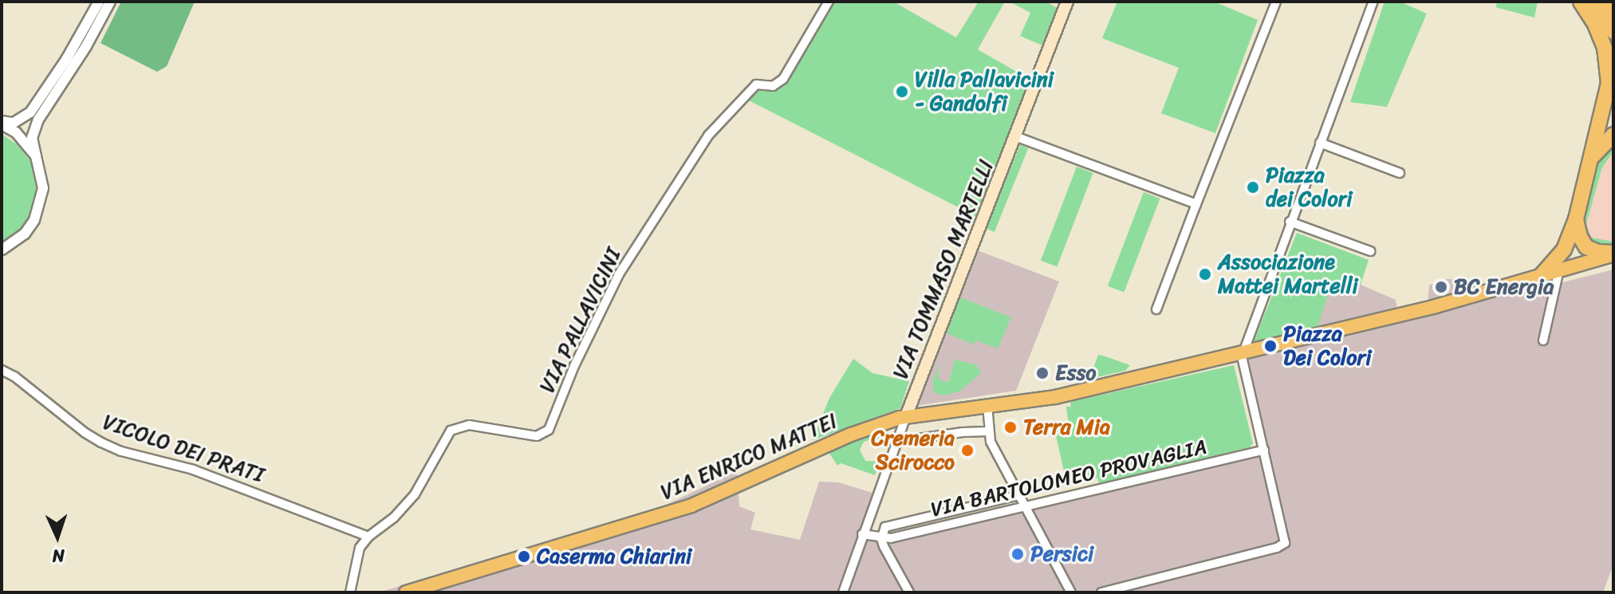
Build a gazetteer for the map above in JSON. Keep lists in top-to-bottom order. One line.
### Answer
{"streets":{"main road":["VIA TOMMASO MARTELLI","VIA ENRICO MATTEI"],"street":["VIA PALLAVICINI","VICOLO DEI PRATI","VIA BARTOLOMEO PROVAGLIA"]},"crossings":[["VIA TOMMASO MARTELLI","VIA ENRICO MATTEI"],["VIA PALLAVICINI","VICOLO DEI PRATI"]],"places":["Villa Pallavicini - Gandolfi","Piazza dei Colori","Associazione Mattei Martelli","BC Energia","Piazza Dei Colori","Esso","Terra Mia","Cremeria Scirocco","Persici","Caserma Chiarini"],"north":"bottom"}
